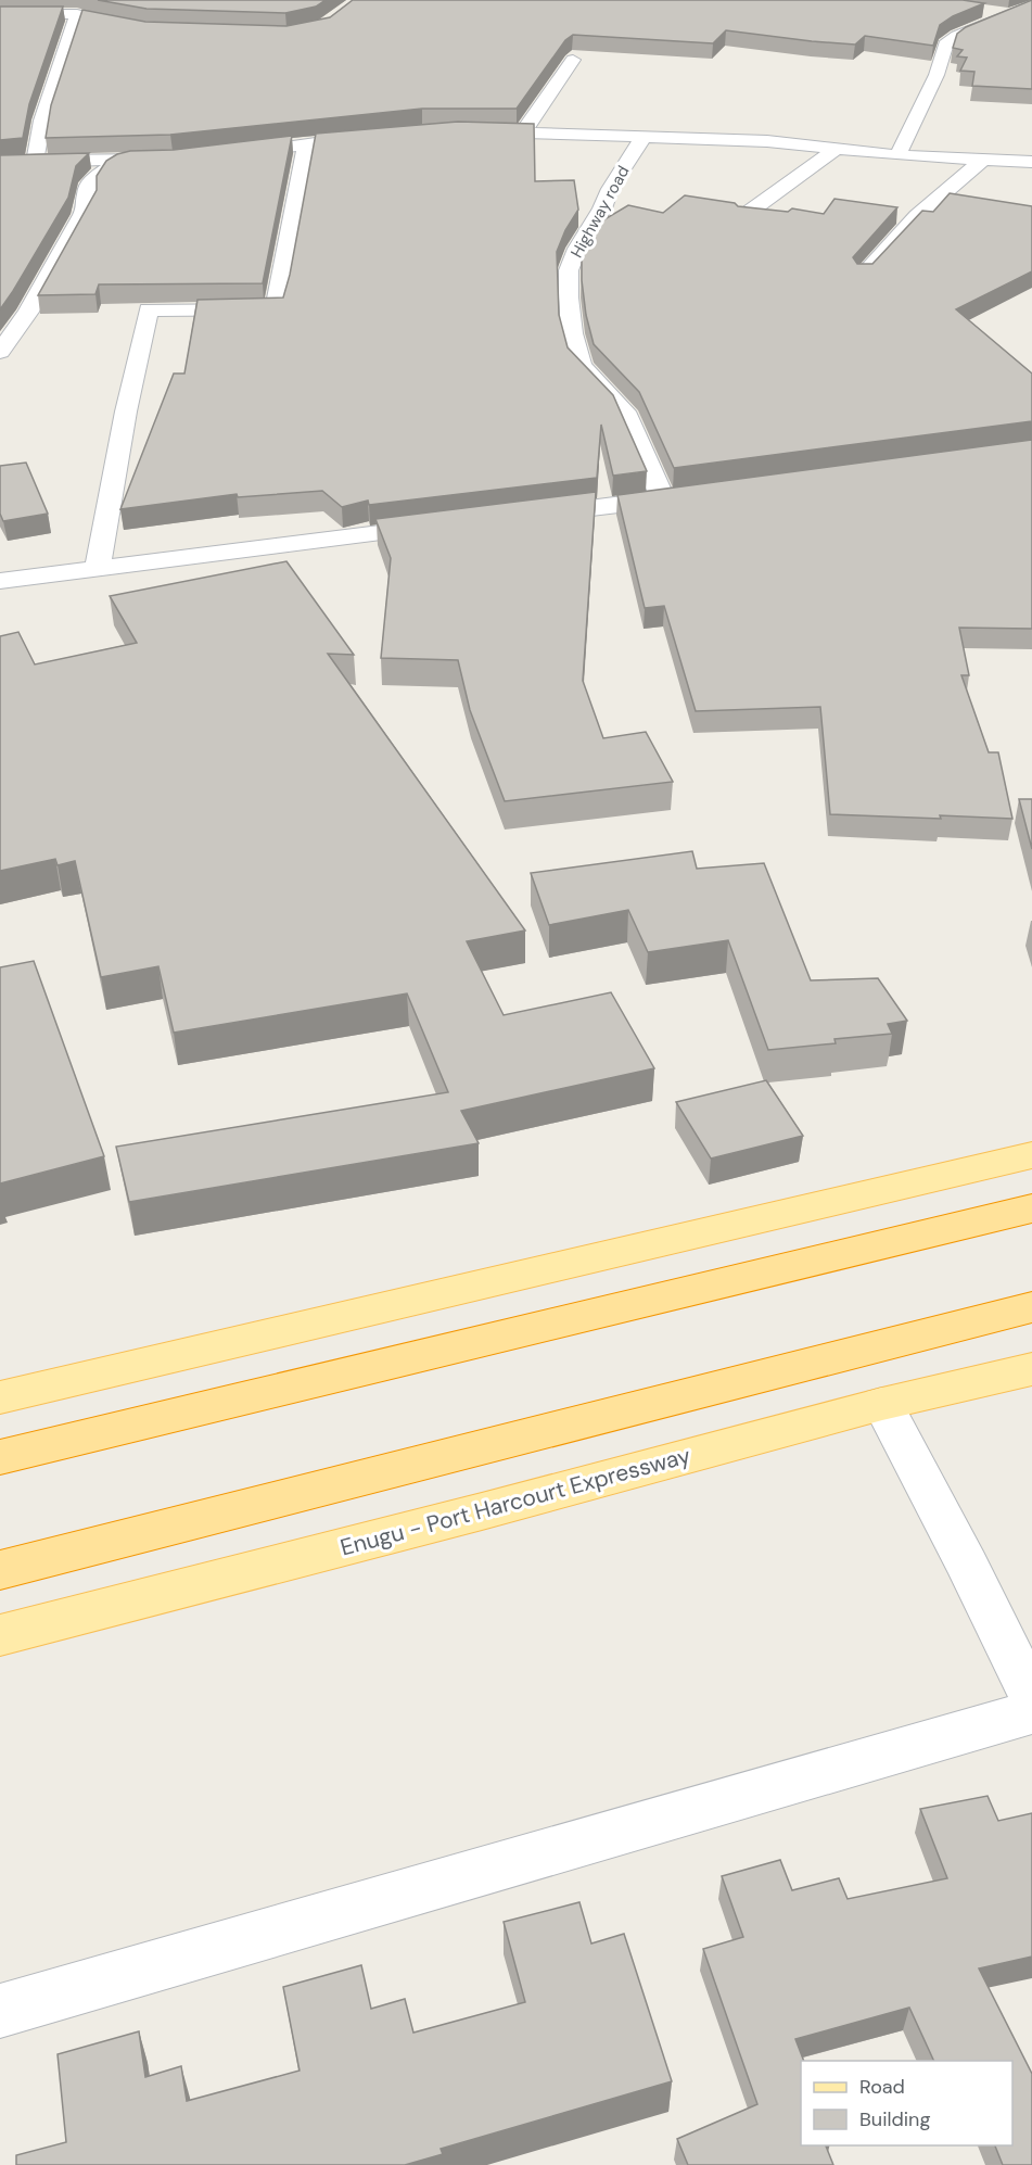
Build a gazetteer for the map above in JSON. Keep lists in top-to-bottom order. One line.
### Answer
{"streets":{"main road":["Enugu - Port Harcourt Expressway"],"street":["Highway road"]},"legend":["Road","Building"]}
